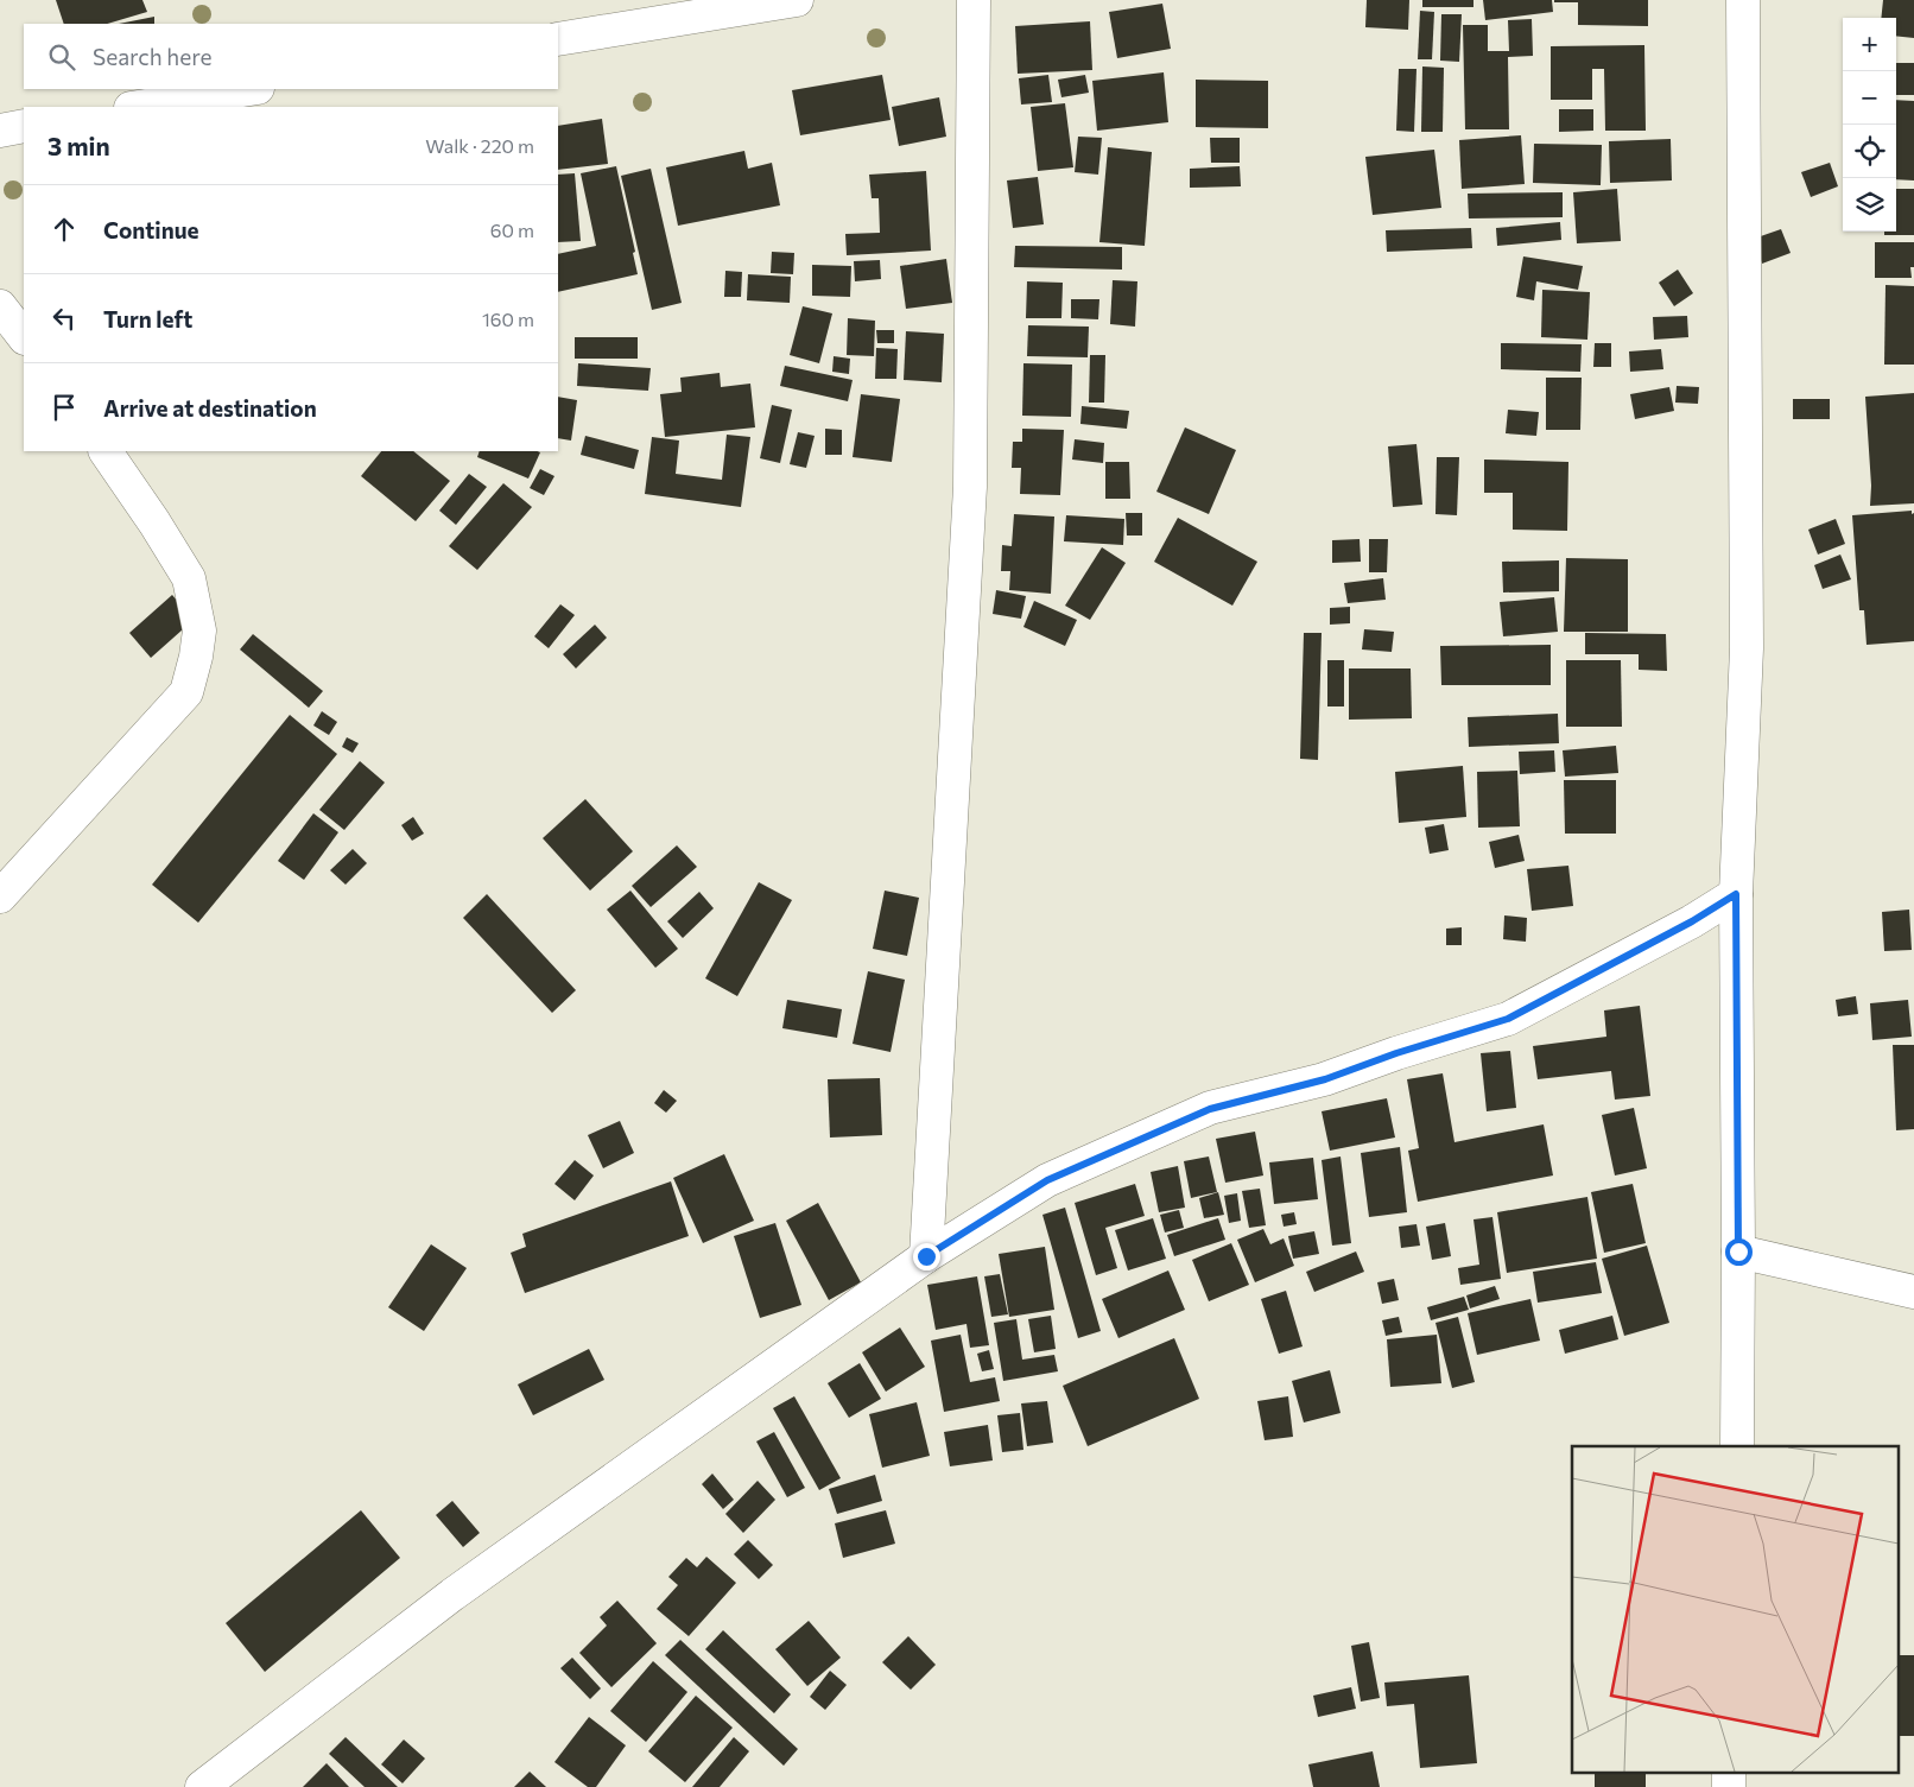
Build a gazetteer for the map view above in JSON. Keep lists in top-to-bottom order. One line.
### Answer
{"page":{"map_buttons":["+","−"],"search":"Search here","heading":["3 min","Walk · 220 m"],"list":[["Continue","60 m"],["Turn left","160 m"],"Arrive at destination"]}}
